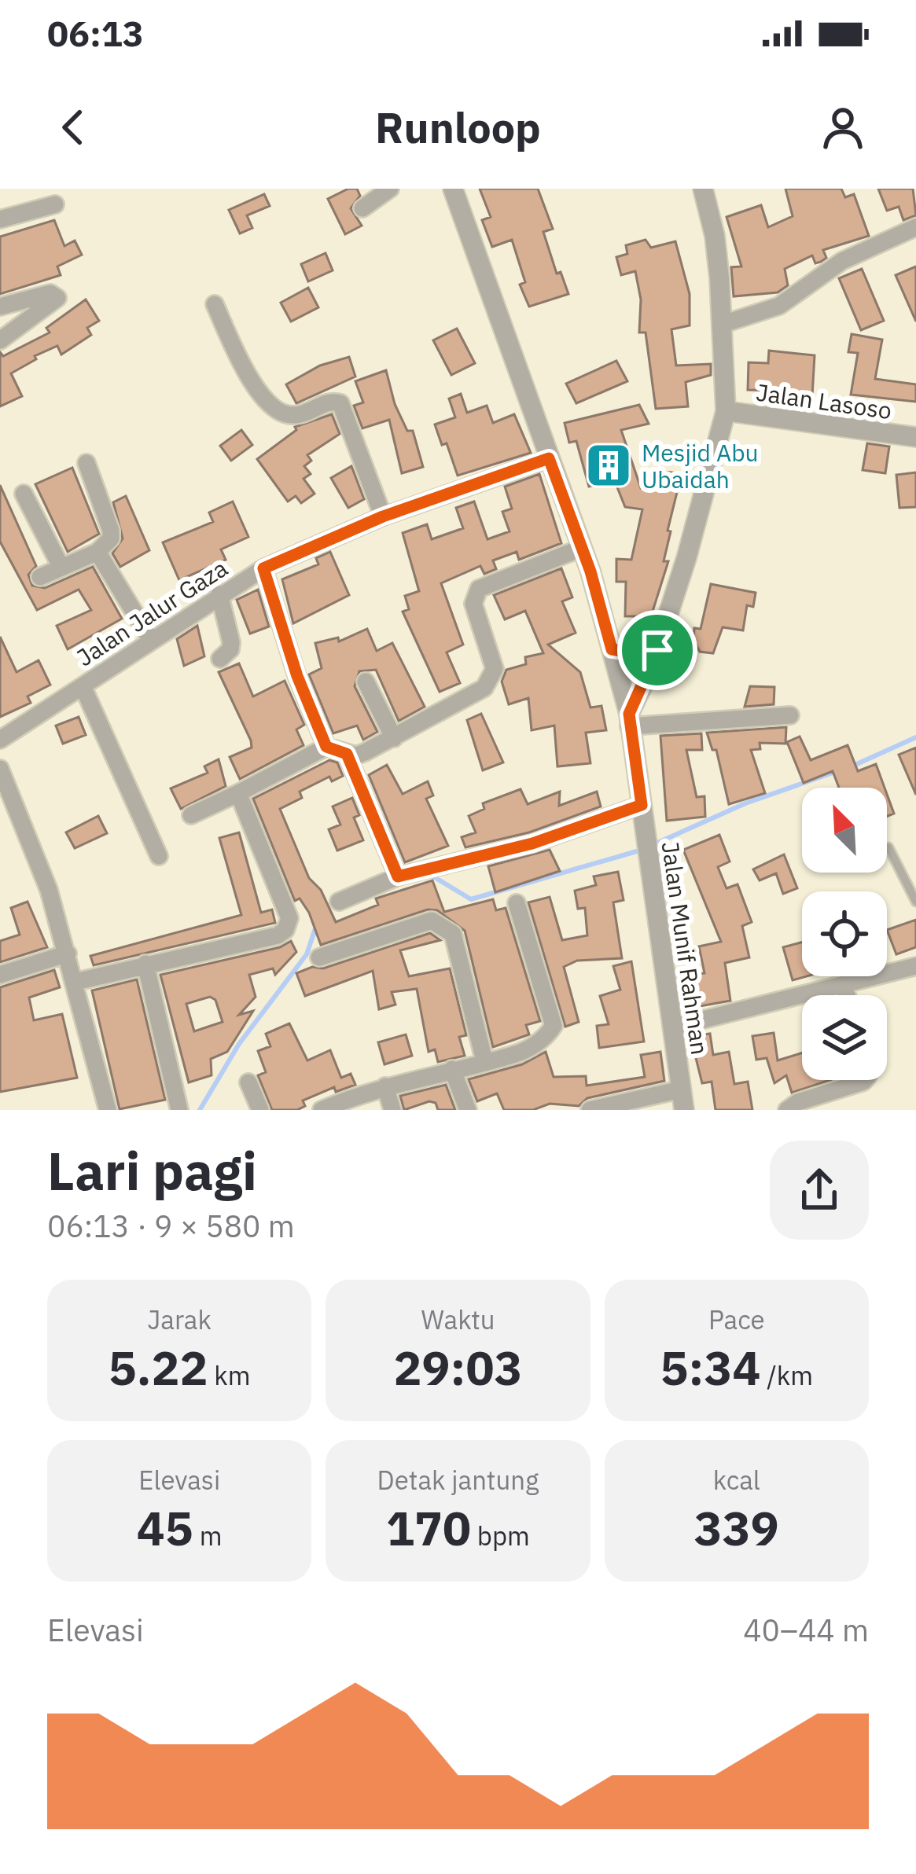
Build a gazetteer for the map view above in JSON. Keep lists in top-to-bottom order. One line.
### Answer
{"streets":{"street":["Jalan Lasoso","Jalan Jalur Gaza","Jalan Munif Rahman"]},"crossings":[["Jalan Jalur Gaza","Jalan Munif Rahman"]],"places":{"building":["Mesjid Abu Ubaidah"]},"north":"top left","page":{"status":"06:13","header":"Runloop","heading":["Lari pagi","06:13 · 9 × 580 m"],"stats":[["Jarak","5.22 km"],["Waktu","29:03"],["Pace","5:34 /km"],["Elevasi","45 m"],["Detak jantung","170 bpm"],["kcal","339"]],"chart":["Elevasi","40–44 m"]}}
